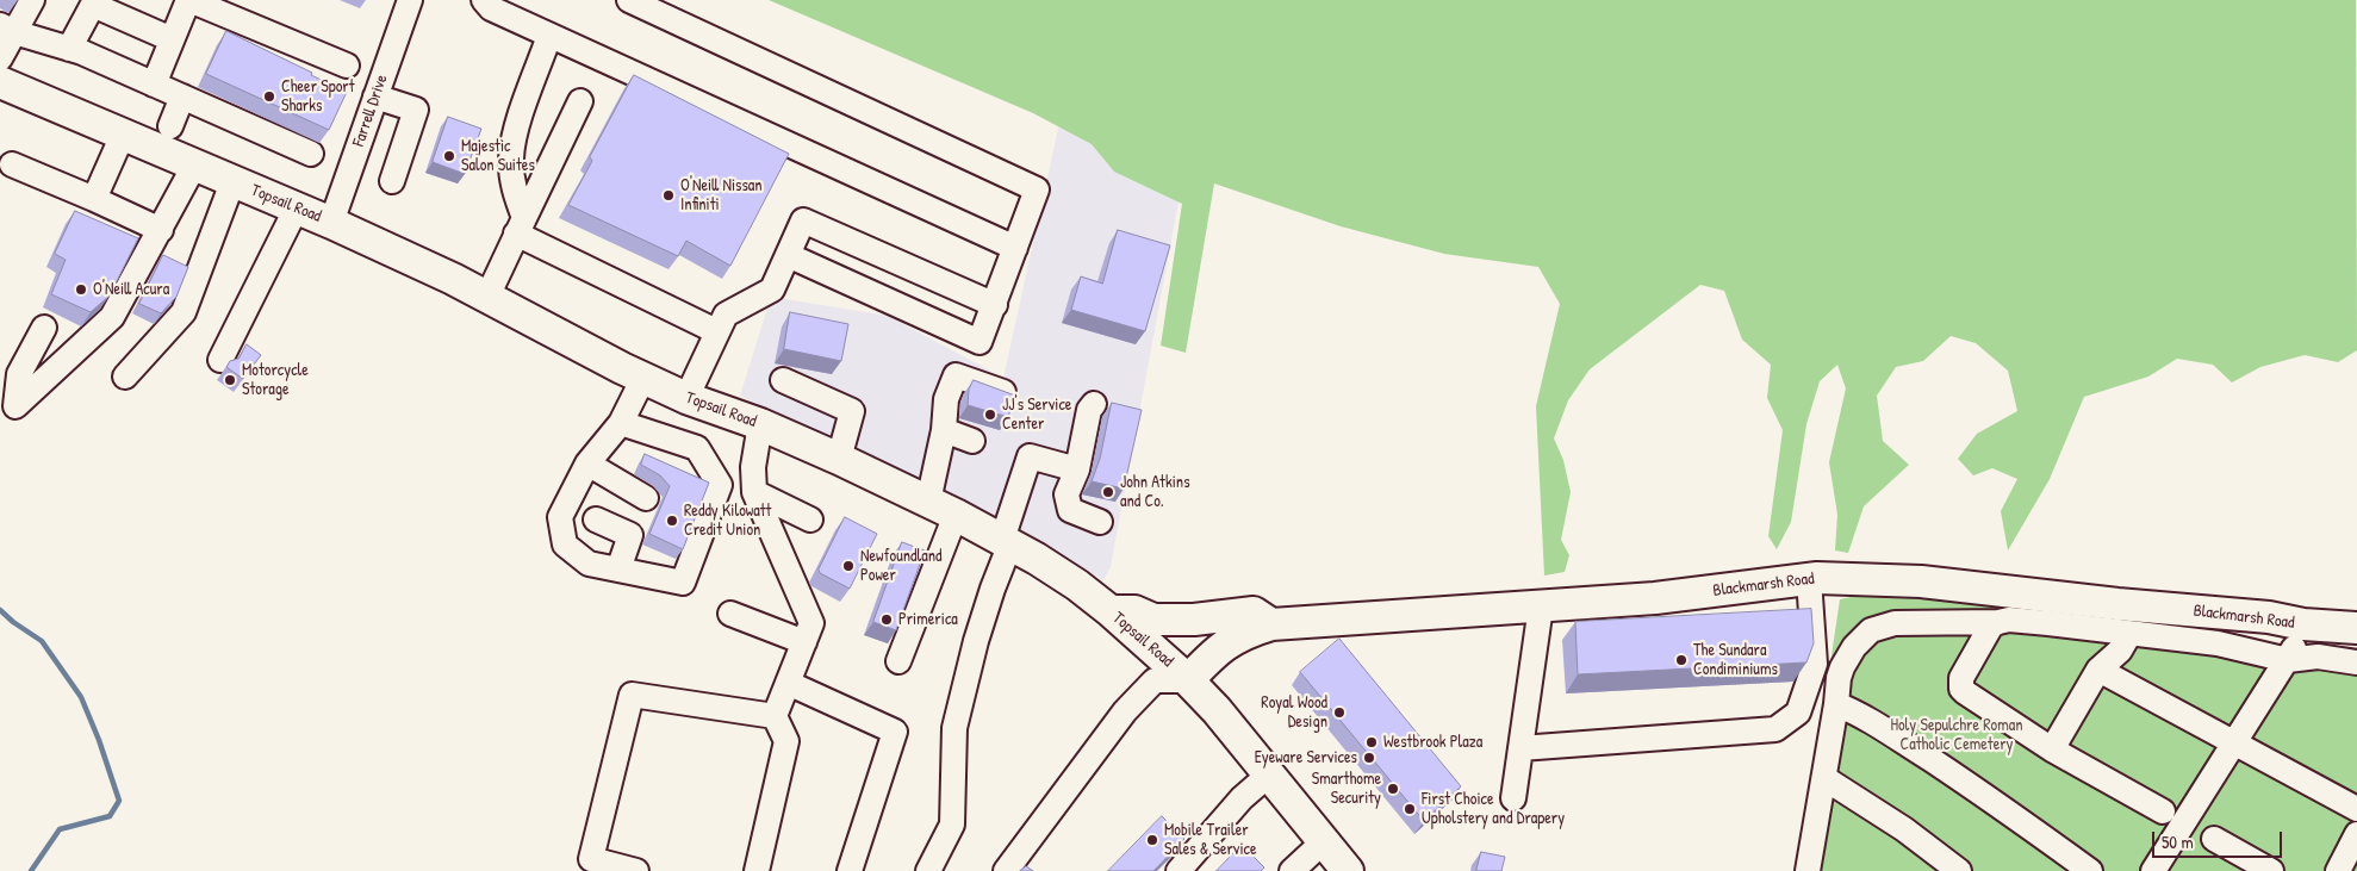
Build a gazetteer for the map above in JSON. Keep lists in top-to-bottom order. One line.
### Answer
{"streets":{"main road":["Topsail Road","Blackmarsh Road"],"street":["Farrell Drive"]},"crossings":[["Farrell Drive","Topsail Road"],["Topsail Road","Blackmarsh Road"]],"parks":["Holy Sepulchre Roman Catholic Cemetery"],"places":["Cheer Sport Sharks","Majestic Salon Suites","O'Neill Nissan Infiniti","O'Neill Acura","Motorcycle Storage","JJ's Service Center","John Atkins and Co.","Reddy Kilowatt Credit Union","Newfoundland Power","Primerica","The Sundara Condiminiums","Royal Wood Design","Westbrook Plaza","Eyeware Services","Smarthome Security","First Choice Upholstery and Drapery","Mobile Trailer Sales & Service"],"scale_bar":"50 m"}
